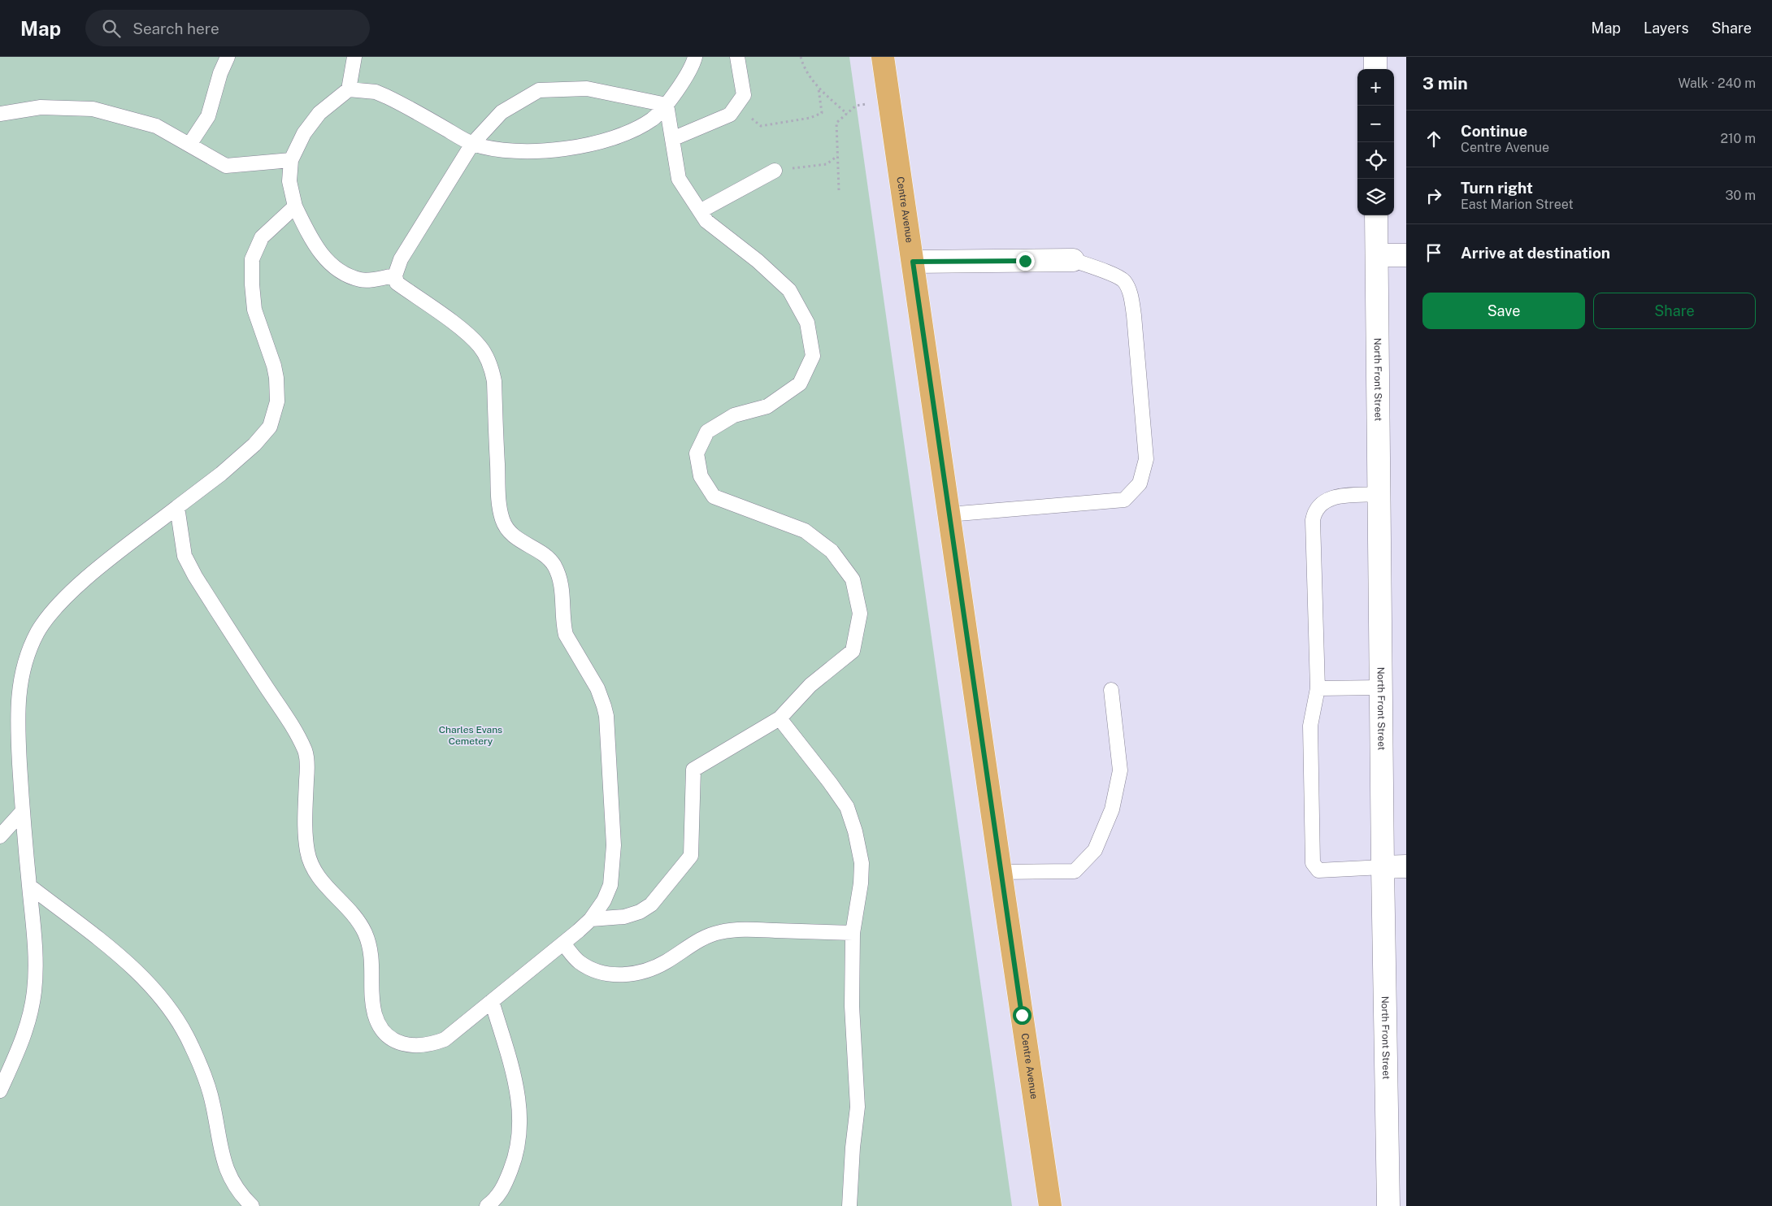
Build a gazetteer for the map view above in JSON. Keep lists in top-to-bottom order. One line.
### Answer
{"streets":{"main road":["Centre Avenue"],"street":["North Front Street"]},"parks":["Charles Evans Cemetery"],"page":{"header":"Map","search":"Search here","nav":["Map","Layers","Share"],"heading":["3 min","Walk · 240 m"],"map_buttons":["+","−"],"list":[["Continue","Centre Avenue","210 m"],["Turn right","East Marion Street","30 m"],"Arrive at destination"],"buttons":["Save","Share"]}}
